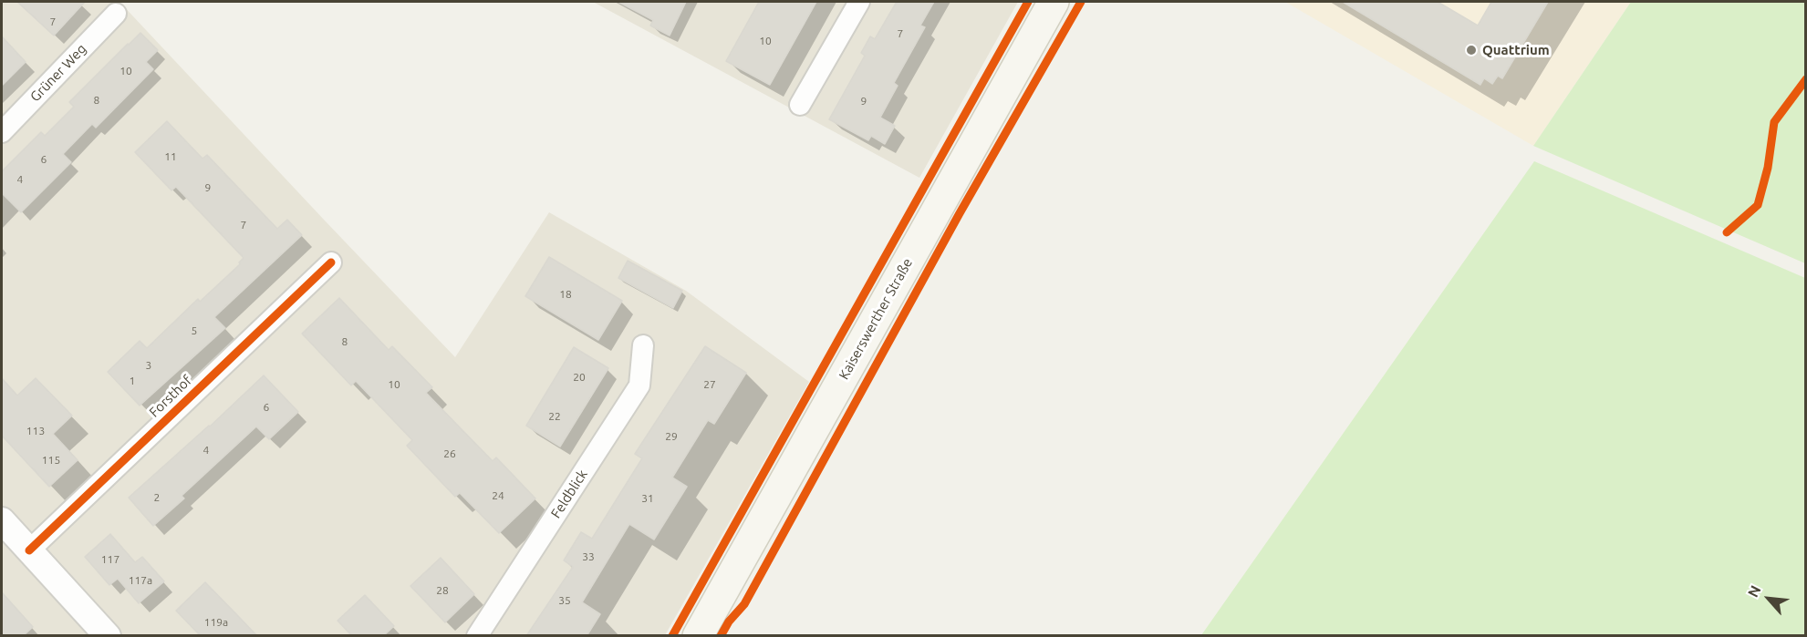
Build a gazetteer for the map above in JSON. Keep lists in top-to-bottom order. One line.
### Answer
{"streets":{"main road":["Kaiserswerther Straße"],"street":["Grüner Weg","Forsthof","Feldblick"]},"places":["Quattrium"],"house_numbers":["7","7","10","10","8","9","11","6","4","9","7","18","5","8","3","20","1","10","27","6","22","113","29","4","26","115","24","2","31","33","117","117a","28","35","119a"],"north":"top left"}
